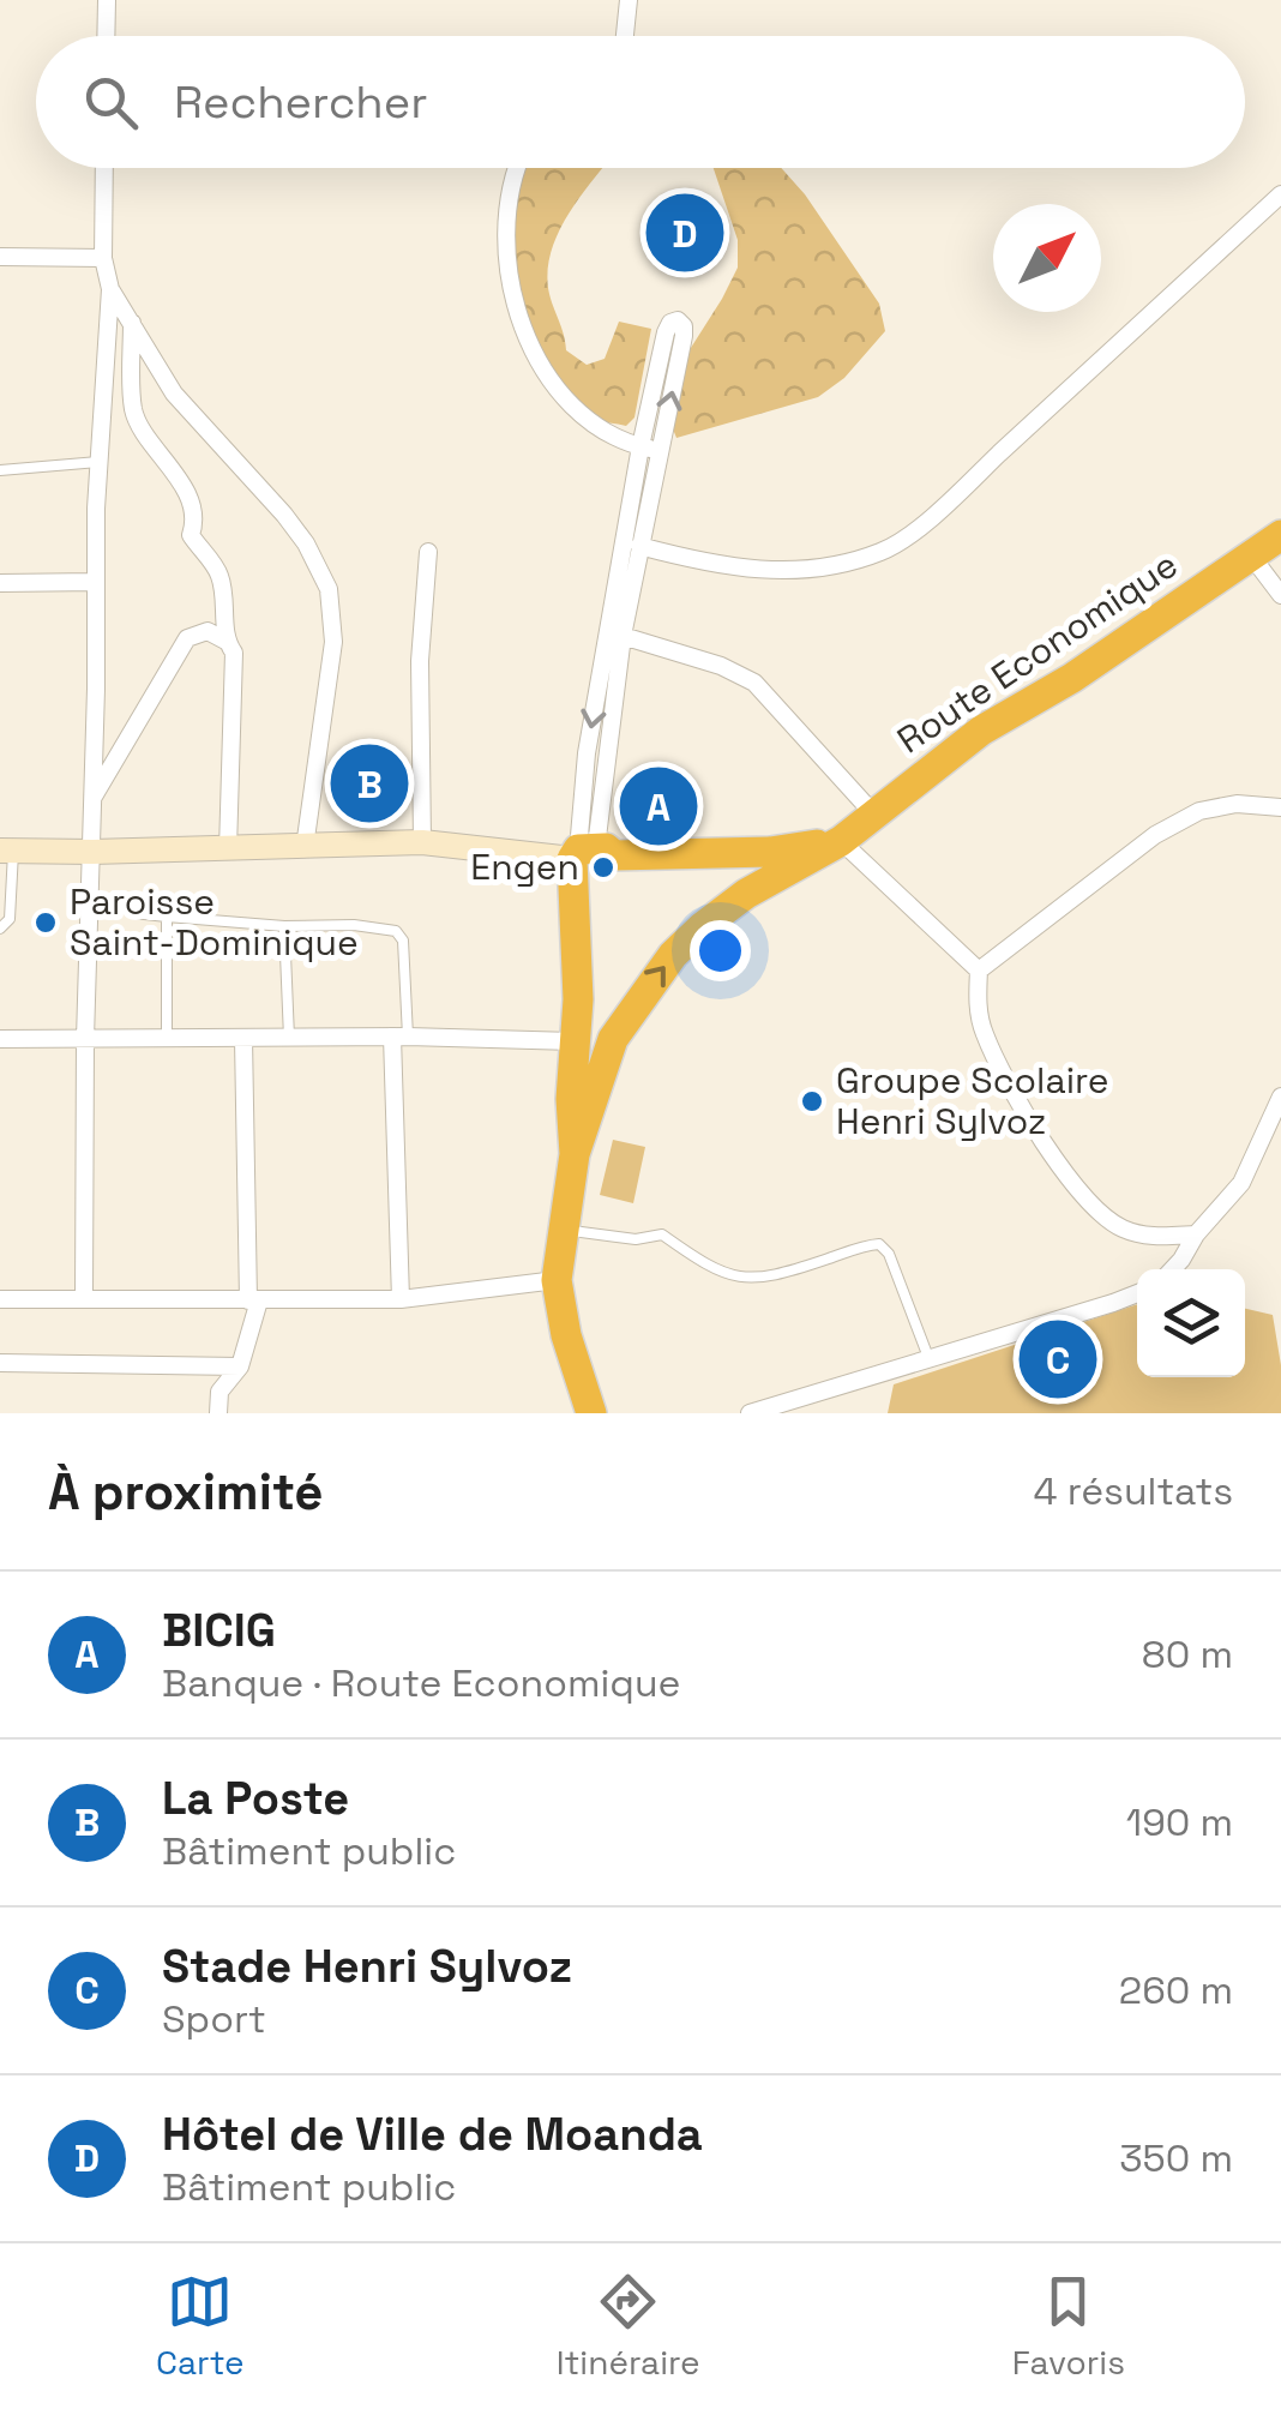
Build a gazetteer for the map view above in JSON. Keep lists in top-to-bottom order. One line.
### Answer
{"streets":{"highway":["Route Economique"]},"places":["Engen","Paroisse Saint-Dominique","Groupe Scolaire Henri Sylvoz"],"north":"top right","page":{"search":"Rechercher","pins":["D","B","A","C"],"heading":["À proximité","4 résultats"],"list":[{"mark":"A","name":"BICIG","note":"Banque · Route Economique","value":"80 m"},{"mark":"B","name":"La Poste","note":"Bâtiment public","value":"190 m"},{"mark":"C","name":"Stade Henri Sylvoz","note":"Sport","value":"260 m"},{"mark":"D","name":"Hôtel de Ville de Moanda","note":"Bâtiment public","value":"350 m"}],"nav":["Carte","Itinéraire","Favoris"]}}
